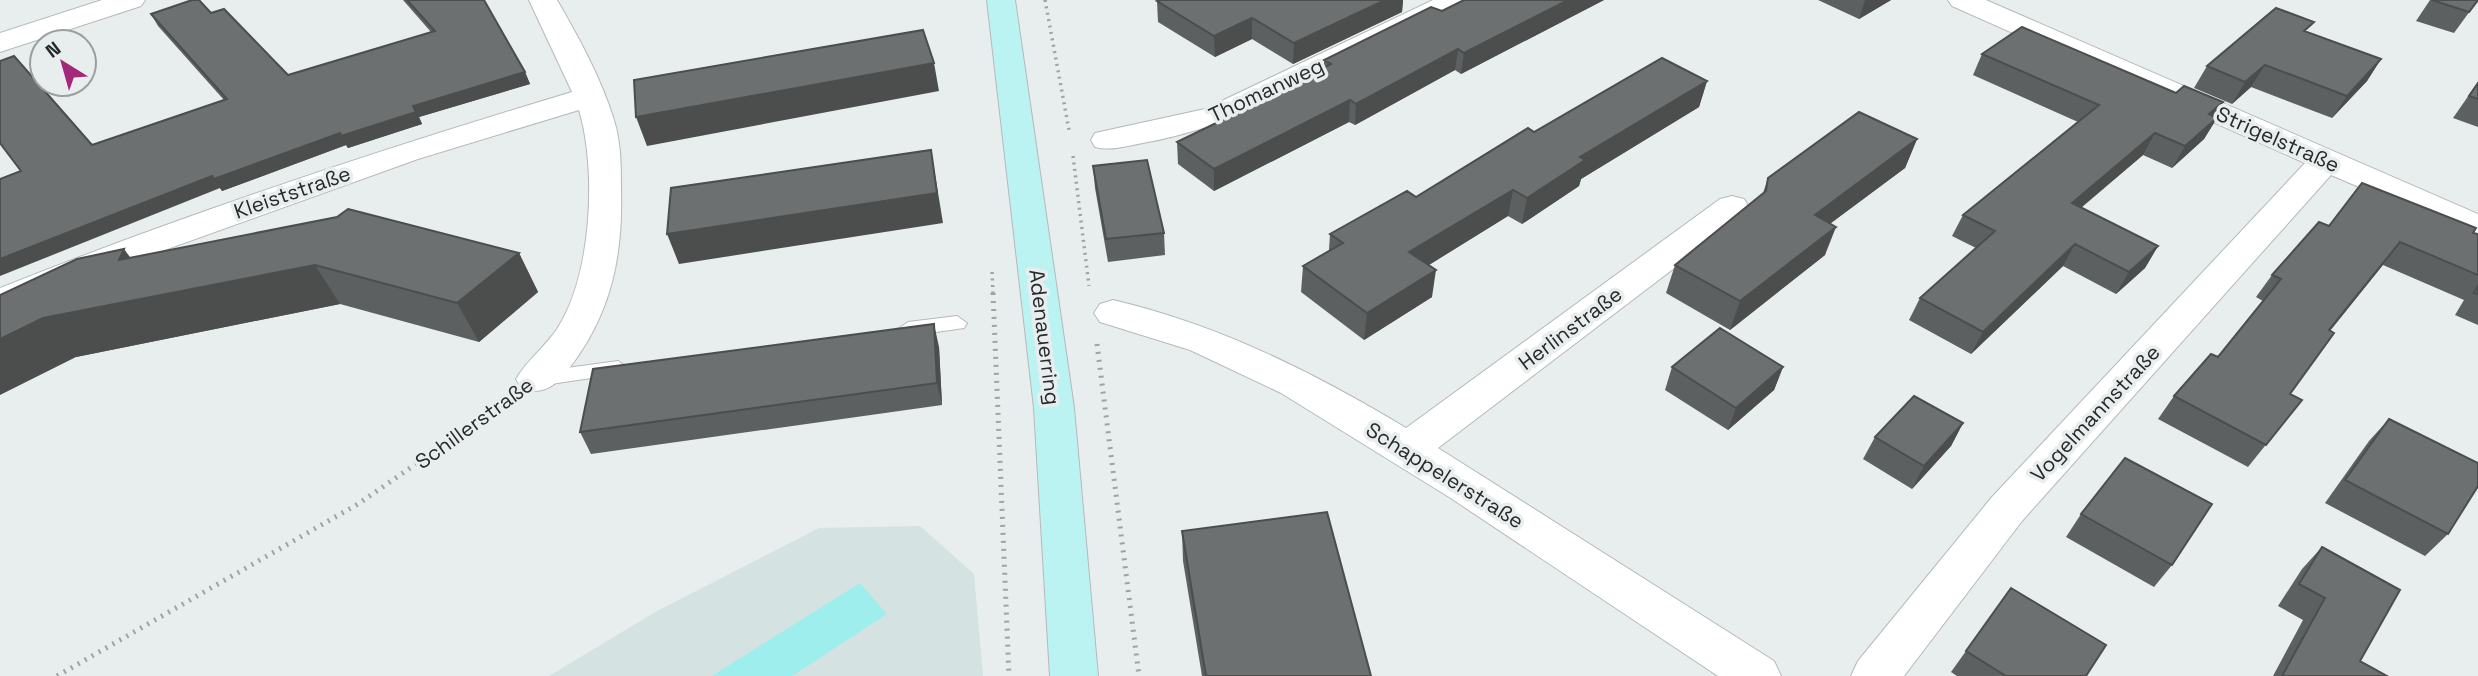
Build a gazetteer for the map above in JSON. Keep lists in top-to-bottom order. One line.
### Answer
{"streets":{"main road":["Adenauerring"],"street":["Thomanweg","Strigelstraße","Kleiststraße","Herlinstraße","Vogelmannstraße","Schillerstraße","Schappelerstraße"]},"crossings":[["Strigelstraße","Vogelmannstraße"],["Kleiststraße","Schillerstraße"],["Herlinstraße","Schappelerstraße"]],"north":"top left"}
